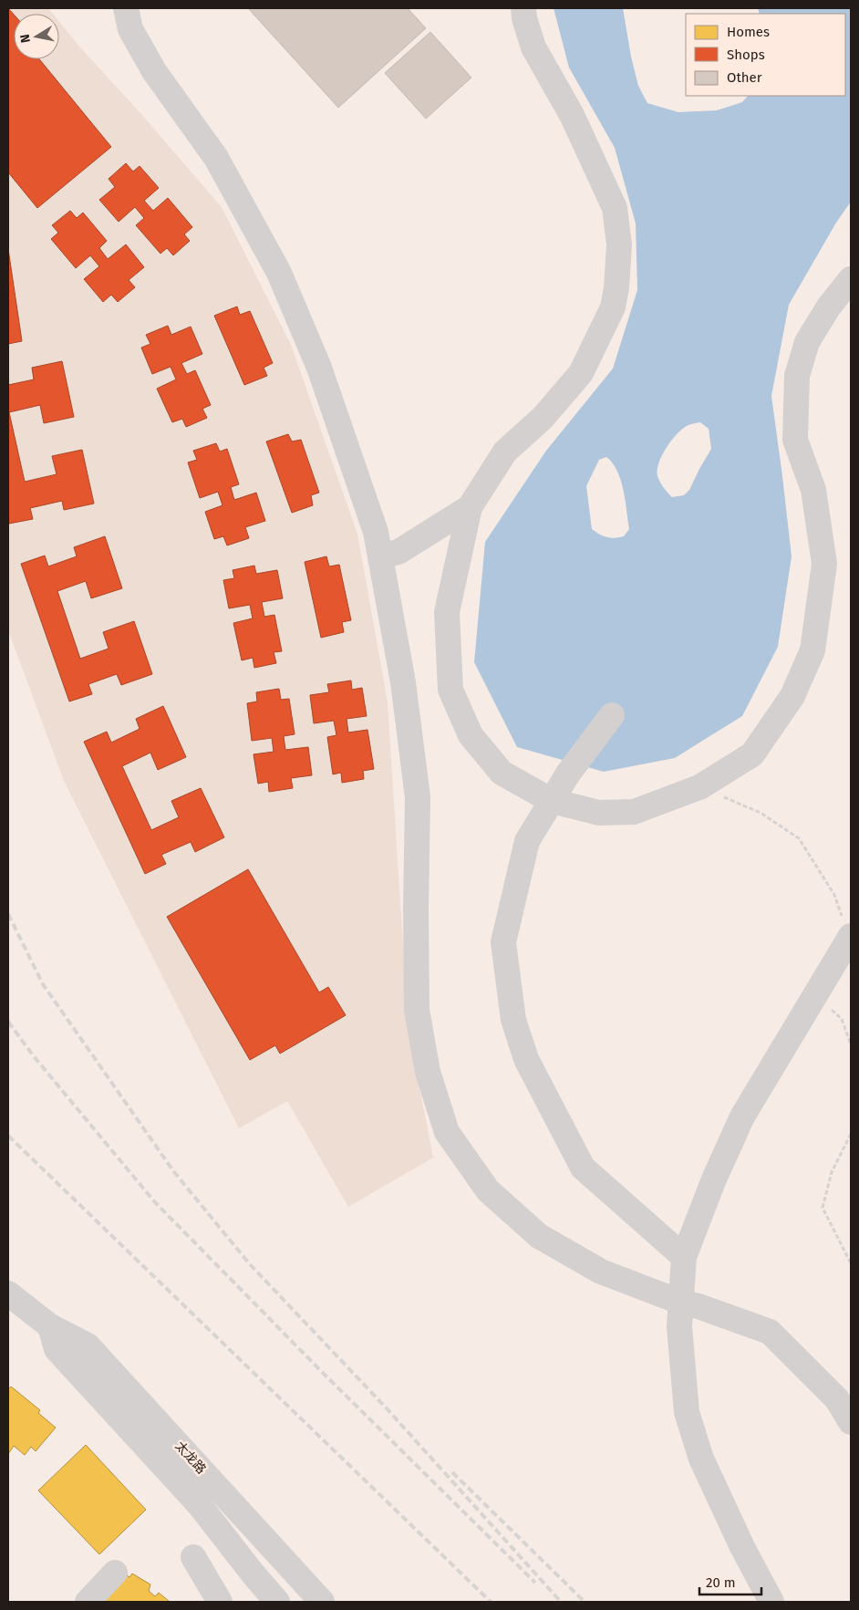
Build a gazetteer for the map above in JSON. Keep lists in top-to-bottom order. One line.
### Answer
{"streets":{"street":["太龙路"]},"legend":["Homes","Shops","Other"],"scale_bar":"20 m","north":"left"}
